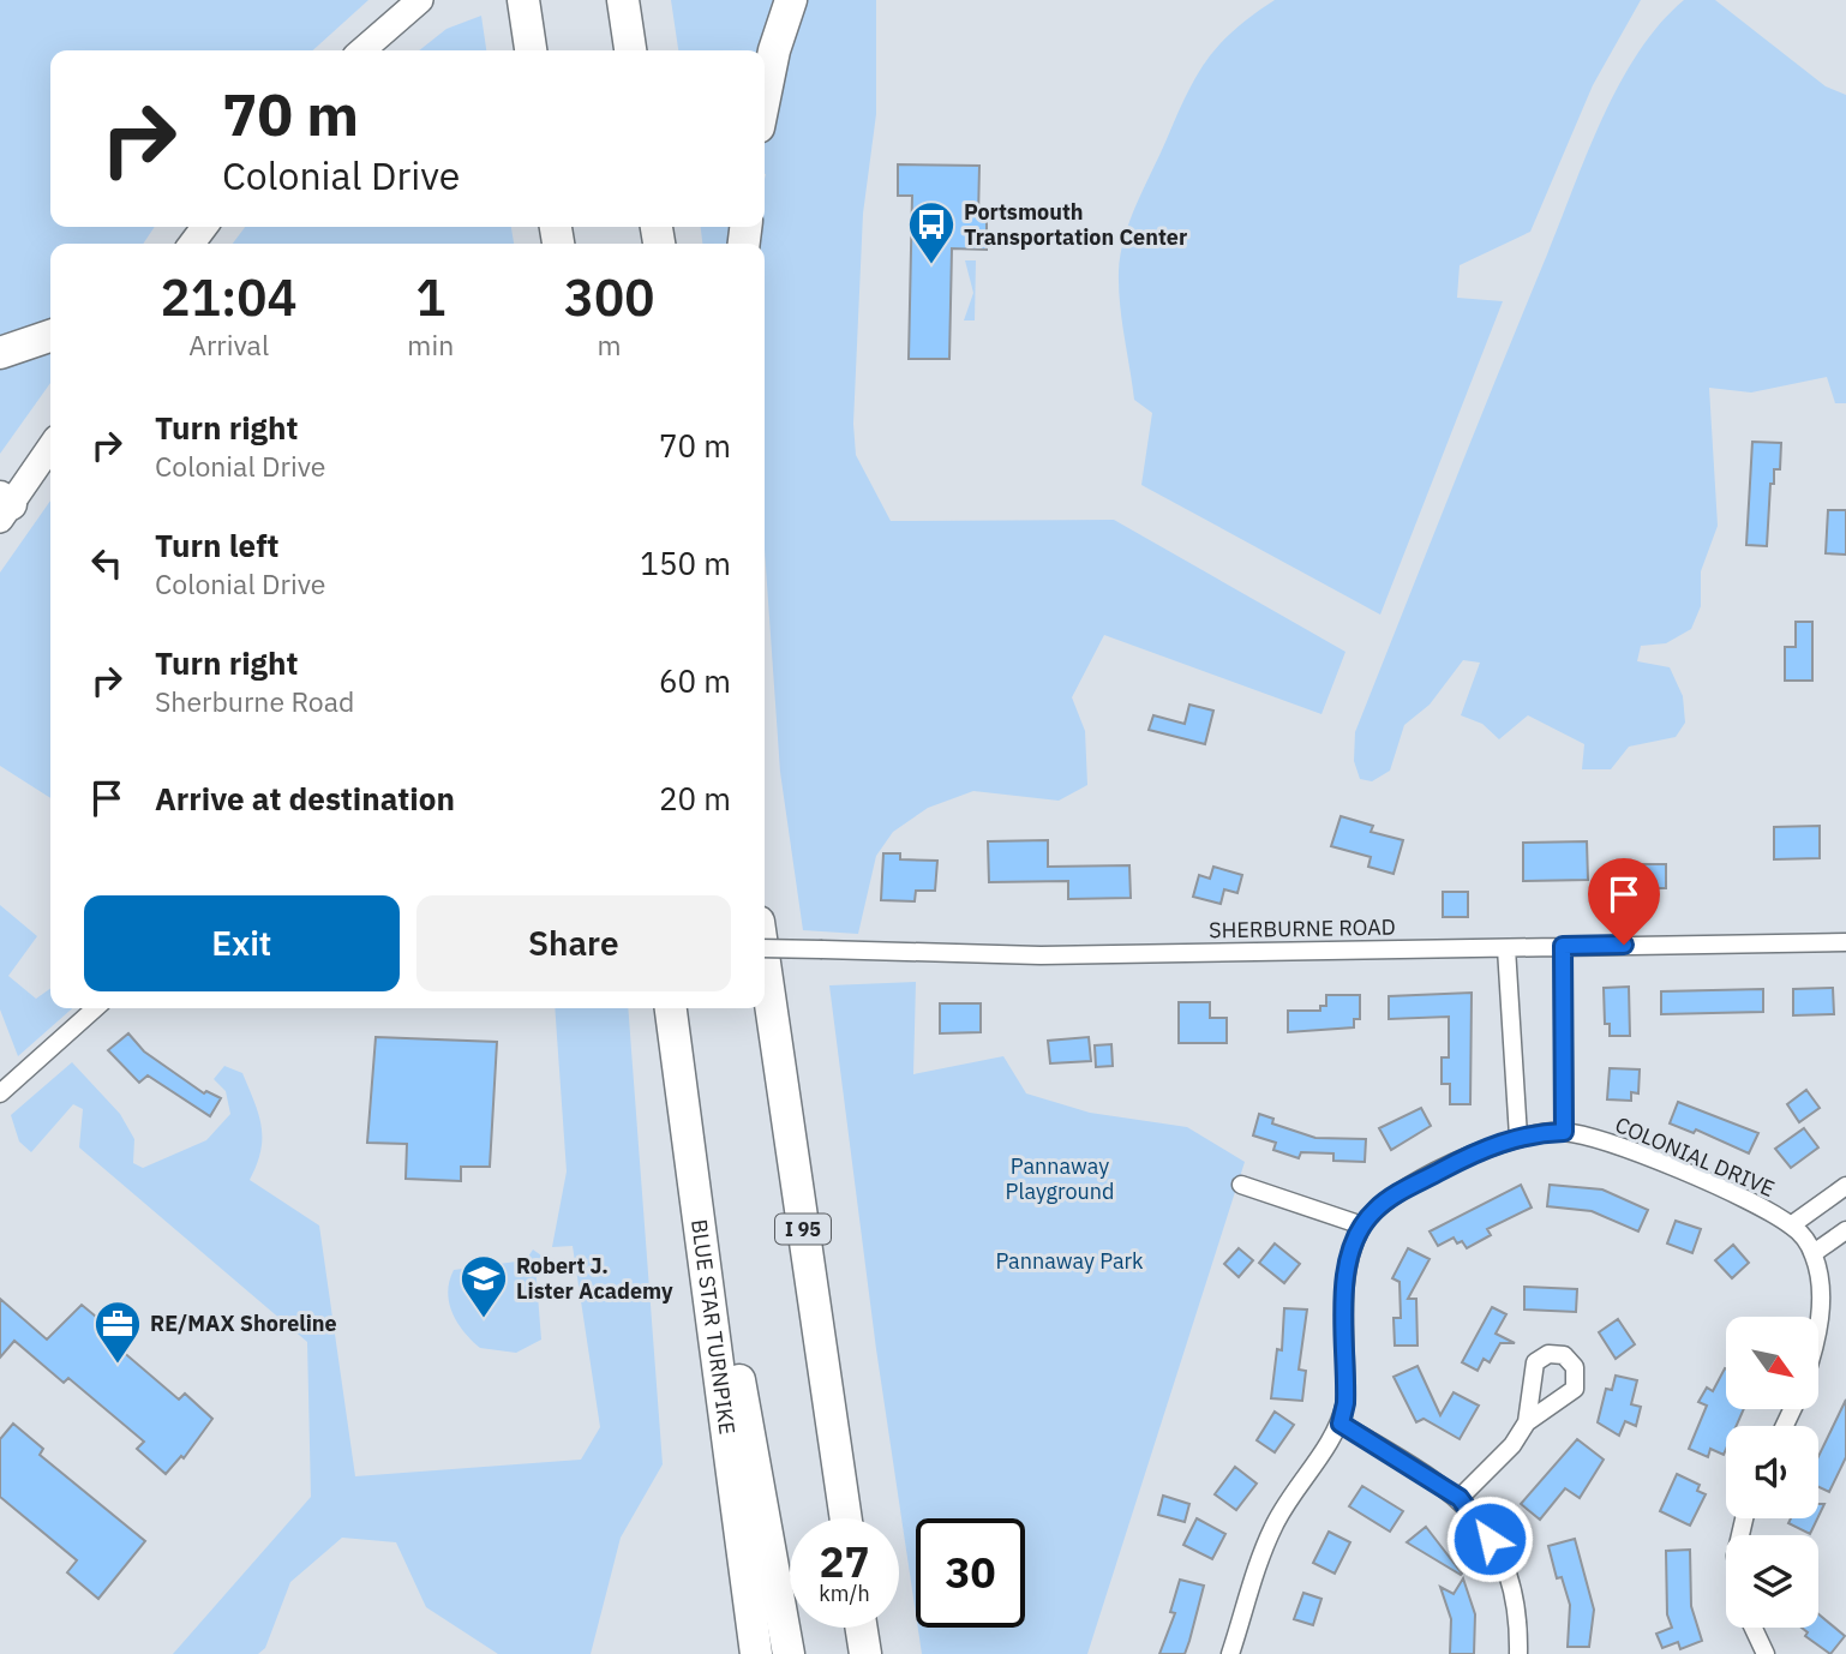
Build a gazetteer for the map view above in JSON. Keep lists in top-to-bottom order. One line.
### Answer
{"streets":{"highway":["I 95","BLUE STAR TURNPIKE"],"street":["SHERBURNE ROAD","COLONIAL DRIVE"]},"parks":["Pannaway Playground","Pannaway Park"],"places":{"bus stop":["Portsmouth Transportation Center"],"school or university":["Robert J. Lister Academy"],"office":["RE/MAX Shoreline"]},"north":"bottom right","page":{"turn":["70 m","Colonial Drive"],"eta":["21:04","Arrival","1","min","300","m"],"list":[{"name":"Turn right","note":"Colonial Drive","value":"70 m"},{"name":"Turn left","note":"Colonial Drive","value":"150 m"},{"name":"Turn right","note":"Sherburne Road","value":"60 m"},{"name":"Arrive at destination","value":"20 m"}],"buttons":["Exit","Share"],"speed":"27 km/h","limit":"30"}}
